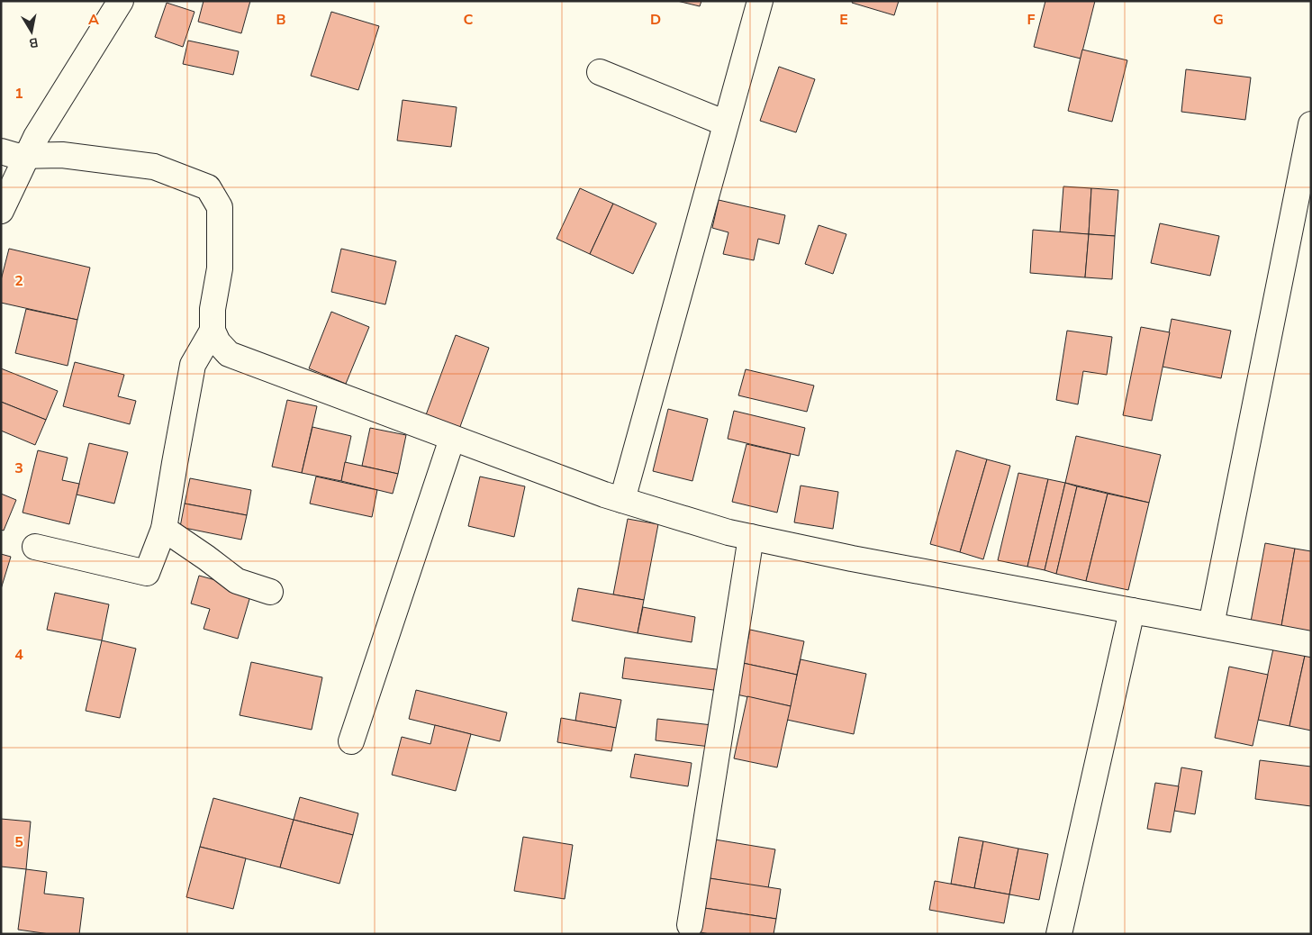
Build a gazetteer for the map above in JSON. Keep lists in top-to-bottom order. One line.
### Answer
{"north":"bottom","grid":{"columns":["A","B","C","D","E","F","G"],"rows":["1","2","3","4","5"]}}
